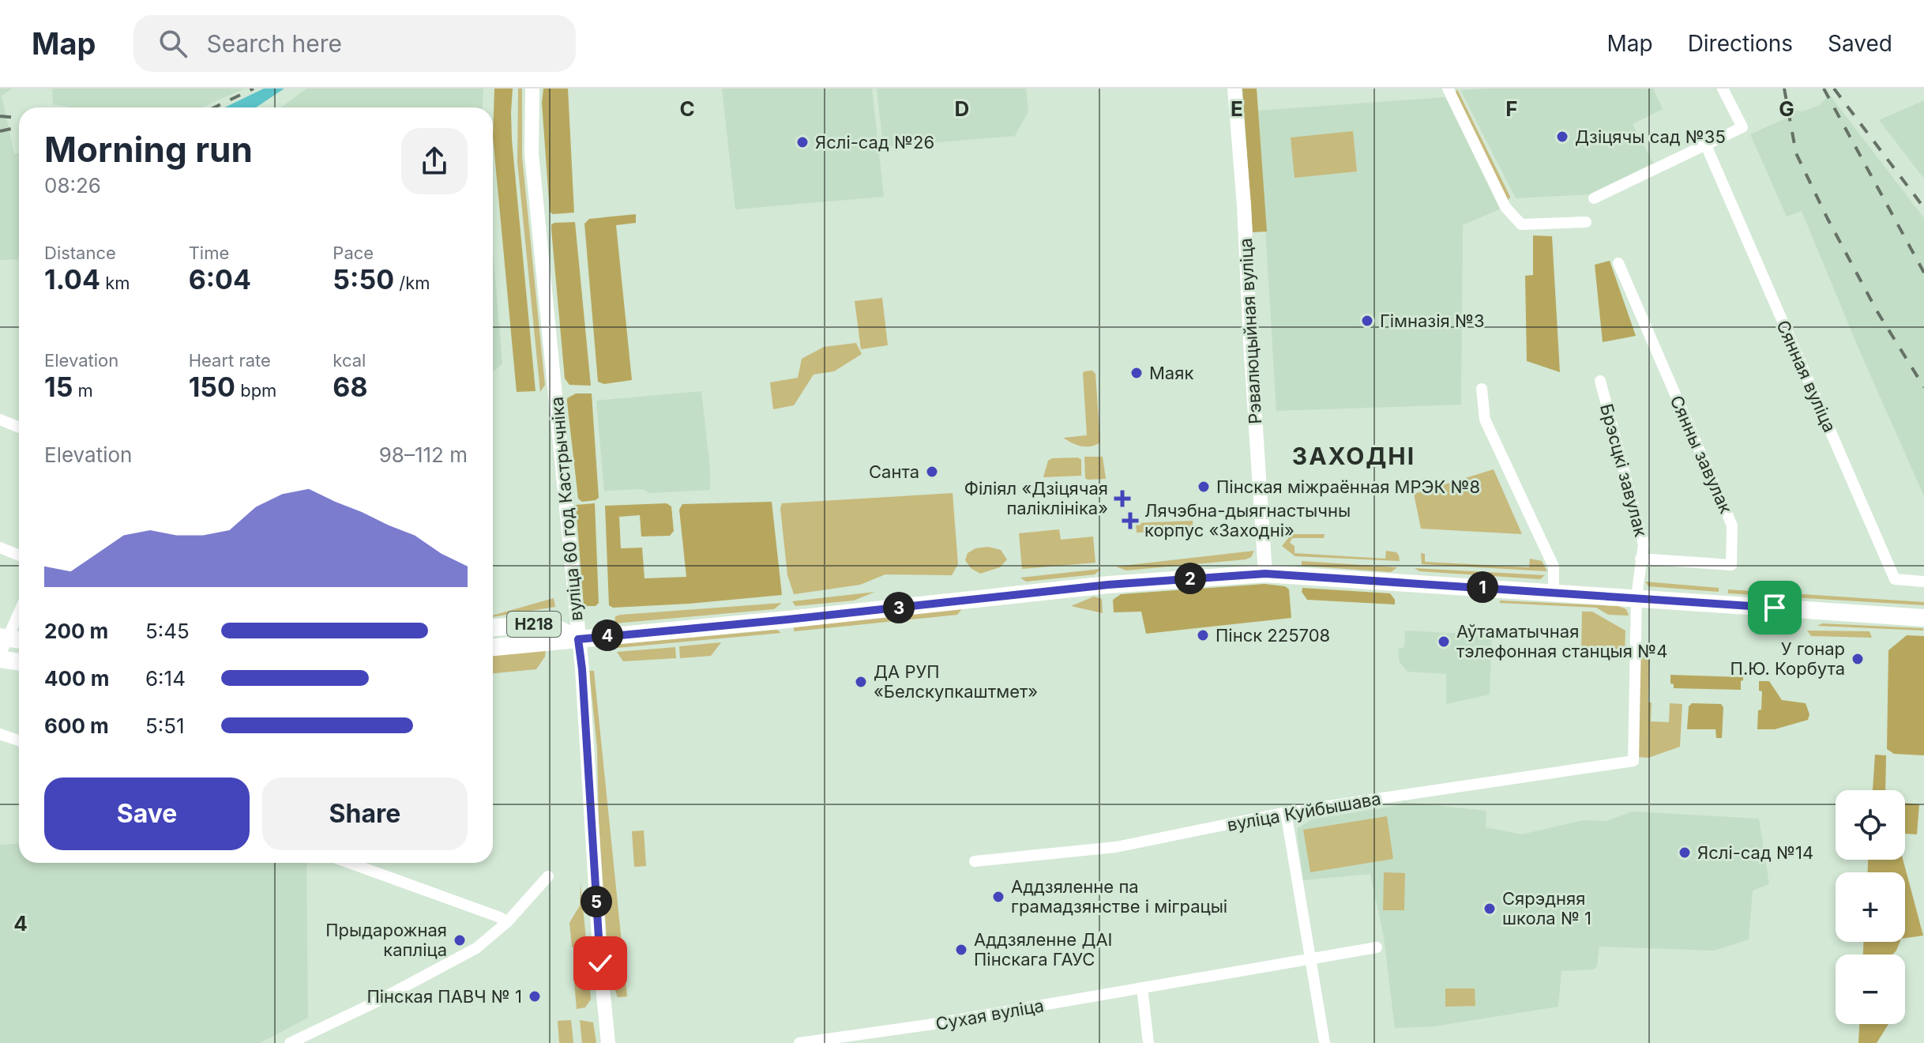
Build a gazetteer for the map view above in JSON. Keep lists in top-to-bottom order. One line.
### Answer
{"streets":{"main road":["Н218"],"street":["Рэвалюцыйная вуліца","Сянная вуліца","Сянны завулак","Брэсцкі завулак","вуліца 60 год Кастрычніка","вуліца Куйбышава","Сухая вуліца"]},"crossings":[["Рэвалюцыйная вуліца","Н218"],["Сянны завулак","Брэсцкі завулак"],["Брэсцкі завулак","Н218"],["Брэсцкі завулак","вуліца Куйбышава"],["вуліца 60 год Кастрычніка","Н218"]],"districts":["ЗАХОДНІ"],"places":{"other":["Дзіцячы сад №35","Яслі-сад №26","Гімназія №3","Маяк","Санта","Пінская міжраённая МРЭК №8","Пінск 225708","Аўтаматычная тэлефонная станцыя №4","У гонар П.Ю. Корбута","ДА РУП «Белскупкаштмет»","Яслі-сад №14","Аддзяленне па грамадзянстве і міграцыі","Сярэдняя школа № 1","Прыдарожная капліца","Аддзяленне ДАІ Пінскага ГАУС","Пінская ПАВЧ № 1"],"health":["Філіял «Дзіцячая паліклініка»","Лячэбна-дыягнастычны корпус «Заходні»"]},"page":{"header":"Map","search":"Search here","nav":["Map","Directions","Saved"],"heading":["Morning run","08:26"],"stats":[["Distance","1.04 km"],["Time","6:04"],["Pace","5:50 /km"],["Elevation","15 m"],["Heart rate","150 bpm"],["kcal","68"]],"chart":["Elevation","98–112 m"],"pins":["2","1","3","4","5"],"list":[{"name":"200 m","note":"5:45"},{"name":"400 m","note":"6:14"},{"name":"600 m","note":"5:51"}],"buttons":["Save","Share"],"map_buttons":["+","−"]},"grid":{"columns":["C","D","E","F","G"],"rows":["4"]}}
